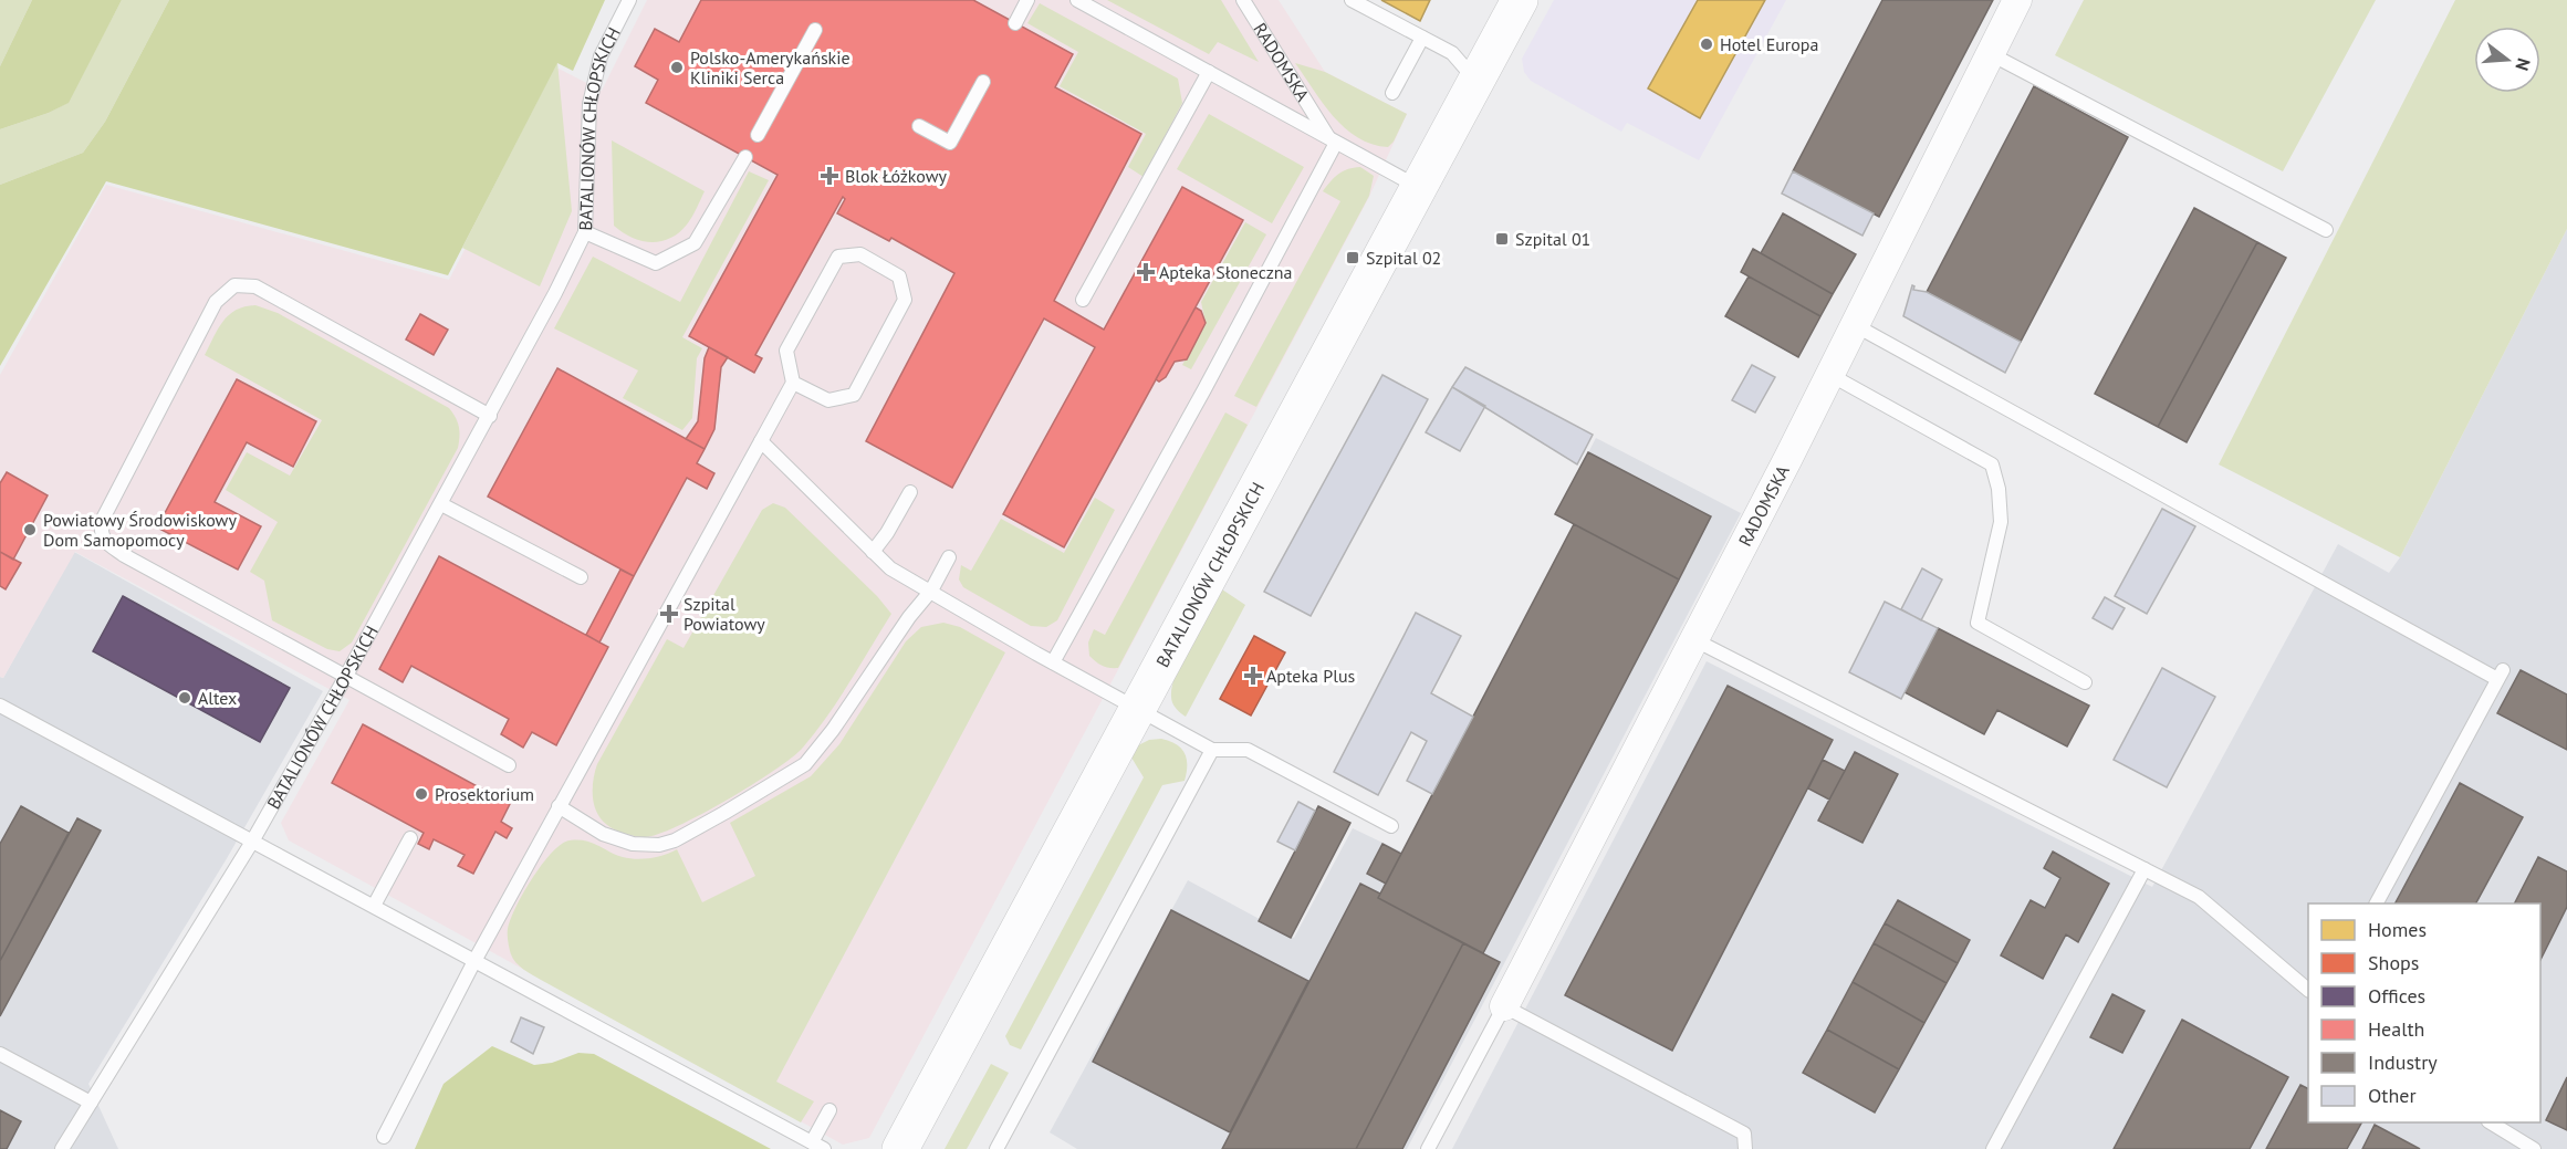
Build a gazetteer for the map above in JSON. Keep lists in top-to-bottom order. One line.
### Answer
{"streets":{"street":["RADOMSKA","BATALIONÓW CHŁOPSKICH"]},"places":{"other":["Hotel Europa","Polsko-Amerykańskie Kliniki Serca","Powiatowy Środowiskowy Dom Samopomocy","Altex","Prosektorium"],"health":["Blok Łóżkowy","Apteka Słoneczna","Szpital Powiatowy","Apteka Plus"],"transit":["Szpital 01","Szpital 02"]},"legend":["Homes","Shops","Offices","Health","Industry","Other"],"north":"right"}
